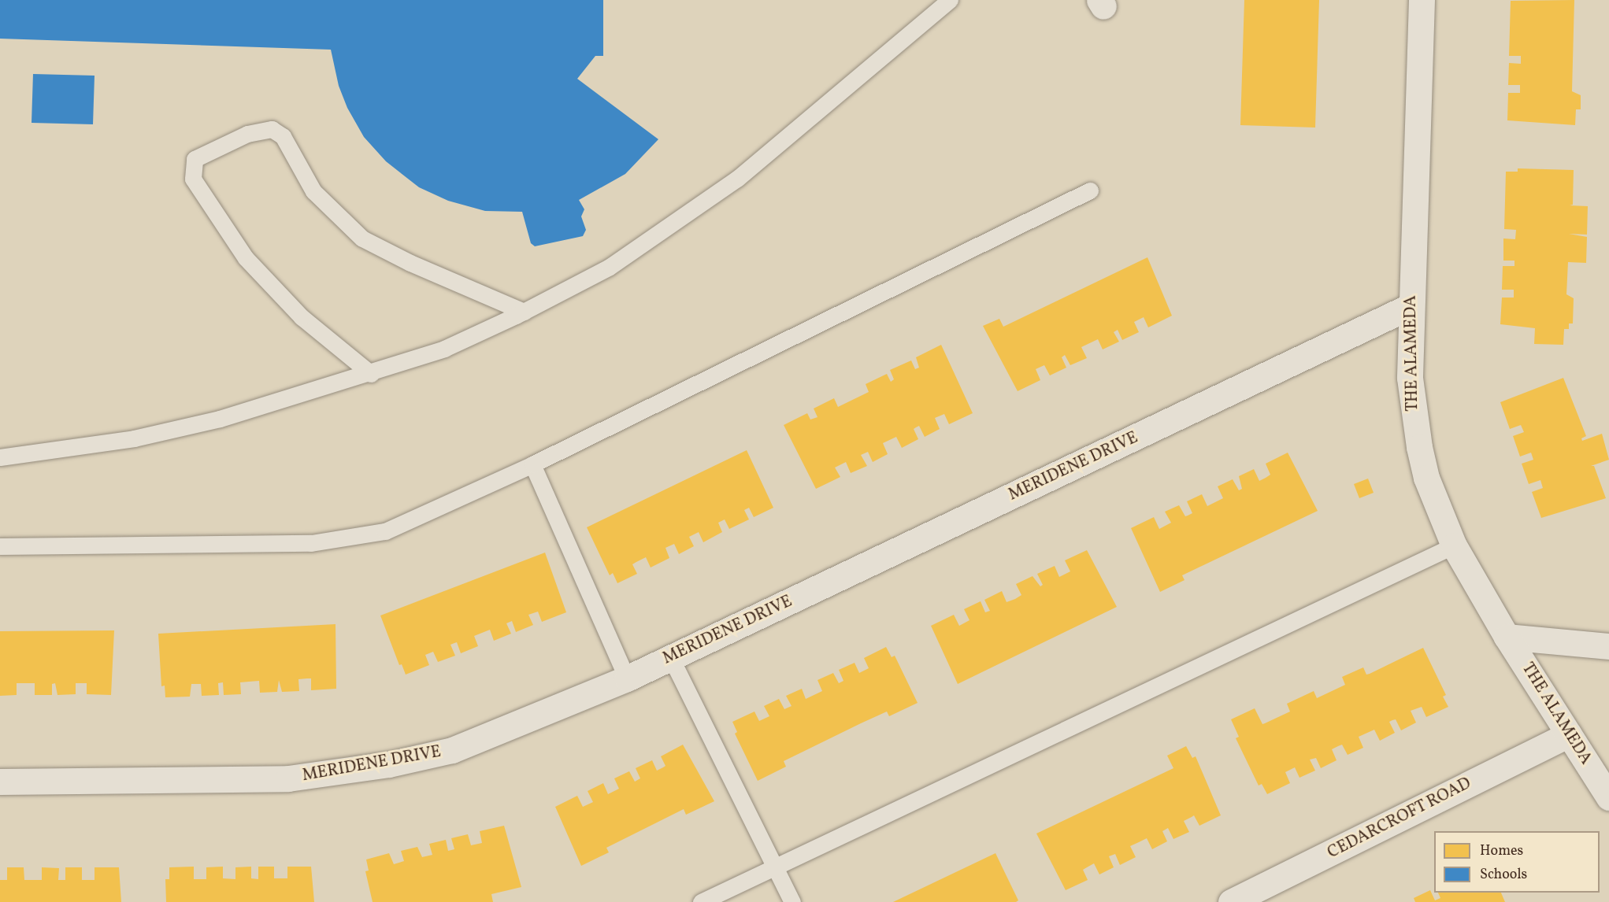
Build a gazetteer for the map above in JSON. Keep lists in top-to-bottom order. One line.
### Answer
{"streets":{"street":["THE ALAMEDA","MERIDENE DRIVE","CEDARCROFT ROAD"]},"crossings":[["THE ALAMEDA","MERIDENE DRIVE"],["THE ALAMEDA","CEDARCROFT ROAD"]],"legend":["Homes","Schools"]}
